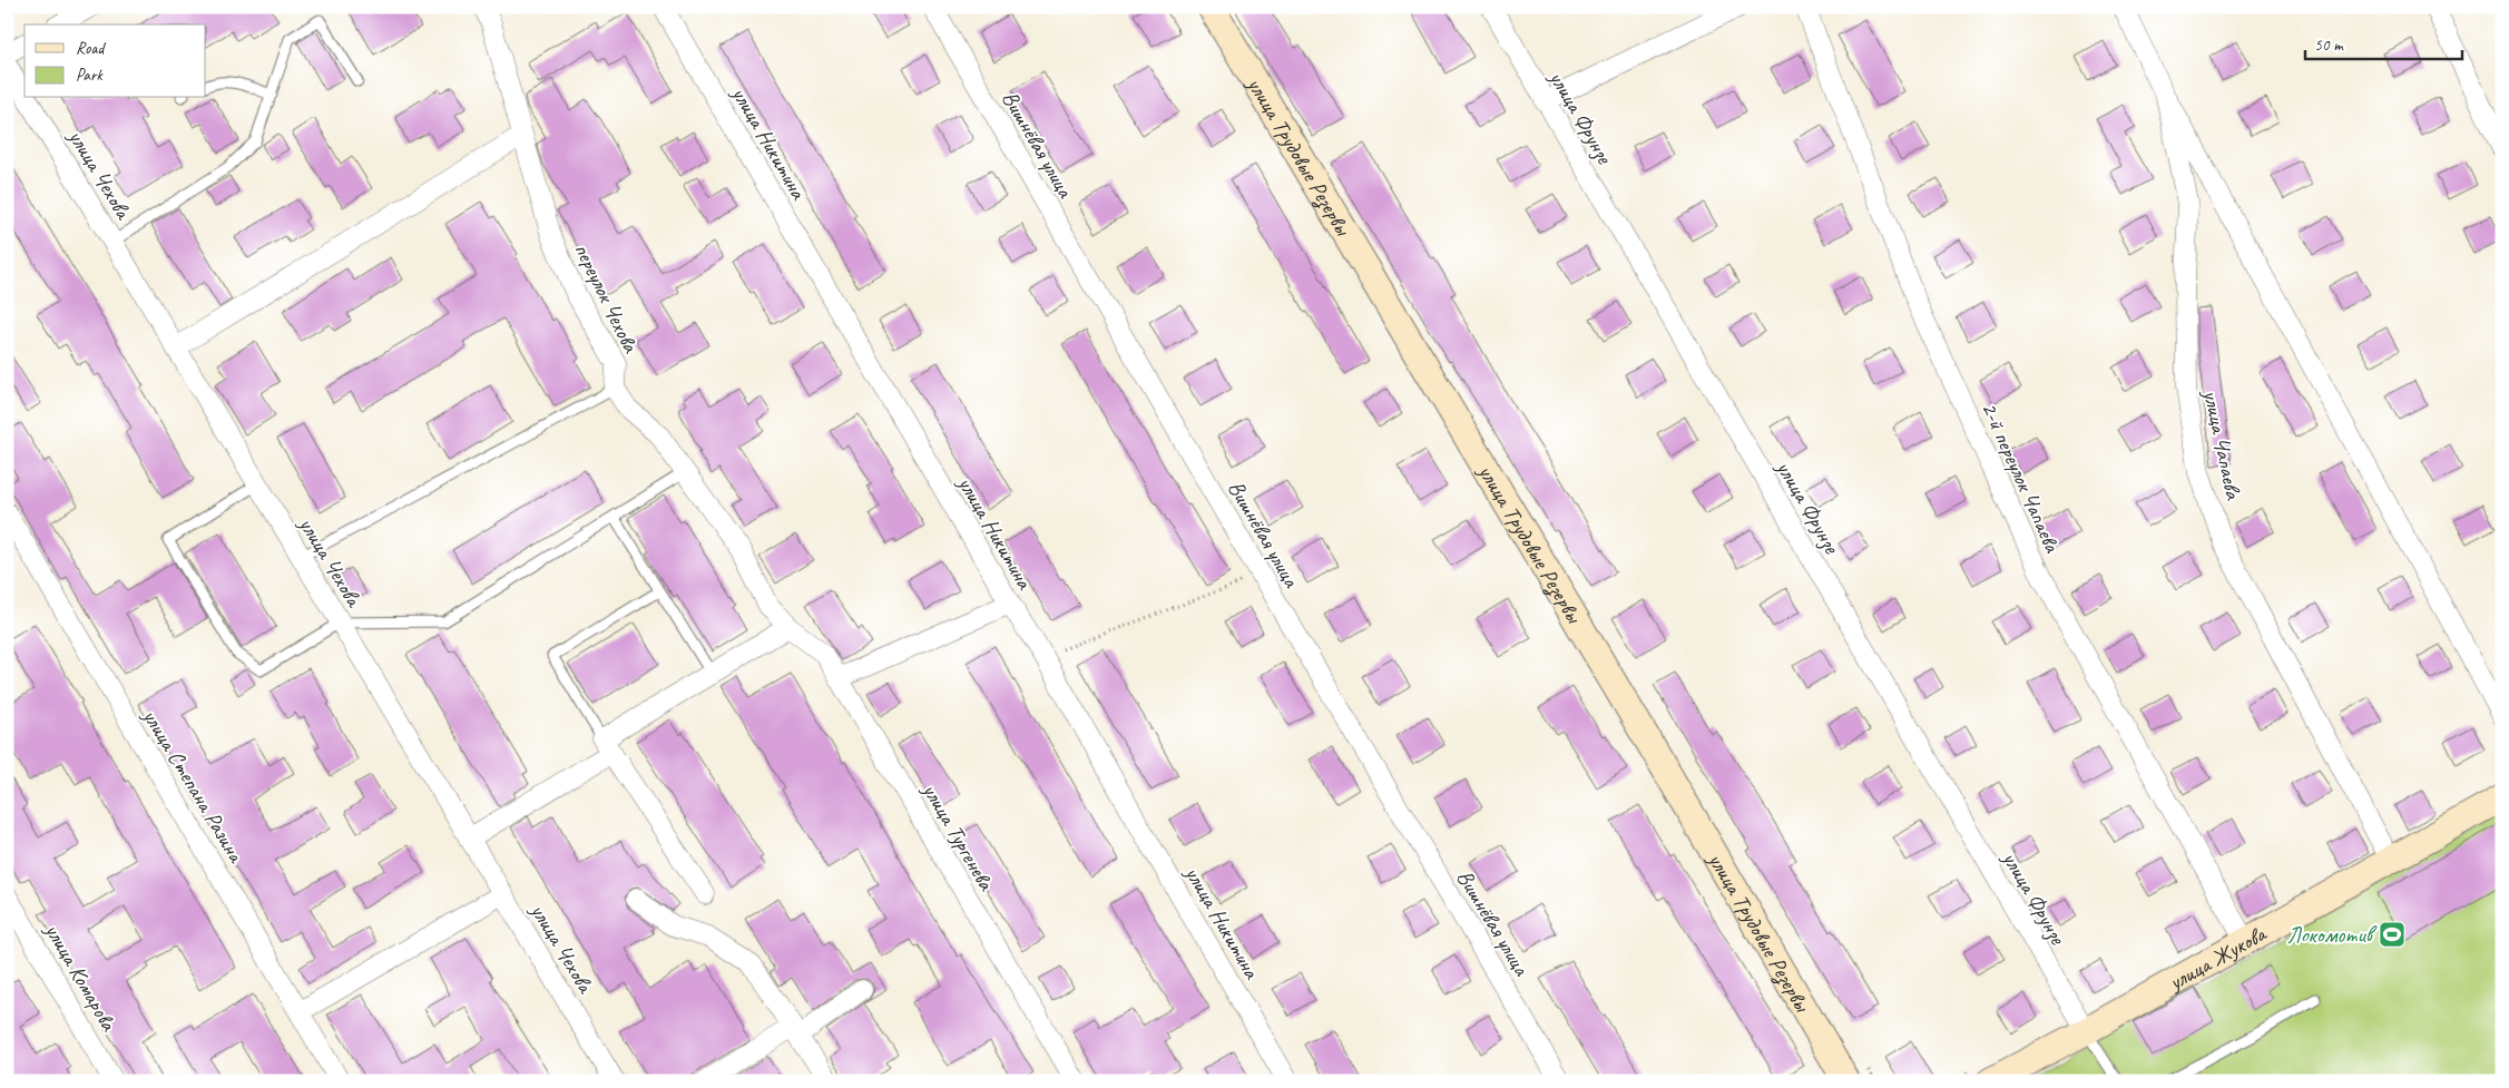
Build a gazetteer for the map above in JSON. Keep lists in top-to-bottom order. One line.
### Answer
{"streets":{"main road":["улица Трудовые Резервы","улица Жукова"],"street":["улица Фрунзе","улица Никитина","Вишнёвая улица","улица Чехова","переулок Чехова","улица Чапаева","2-й переулок Чапаева","улица Степана Разина","улица Тургенева","улица Комарова"]},"crossings":[["улица Фрунзе","улица Жукова"],["переулок Чехова","улица Тургенева"],["улица Чапаева","улица Жукова"],["2-й переулок Чапаева","улица Жукова"]],"places":{"sports":["Локомотив"]},"legend":["Road","Park"],"scale_bar":"50 m"}
